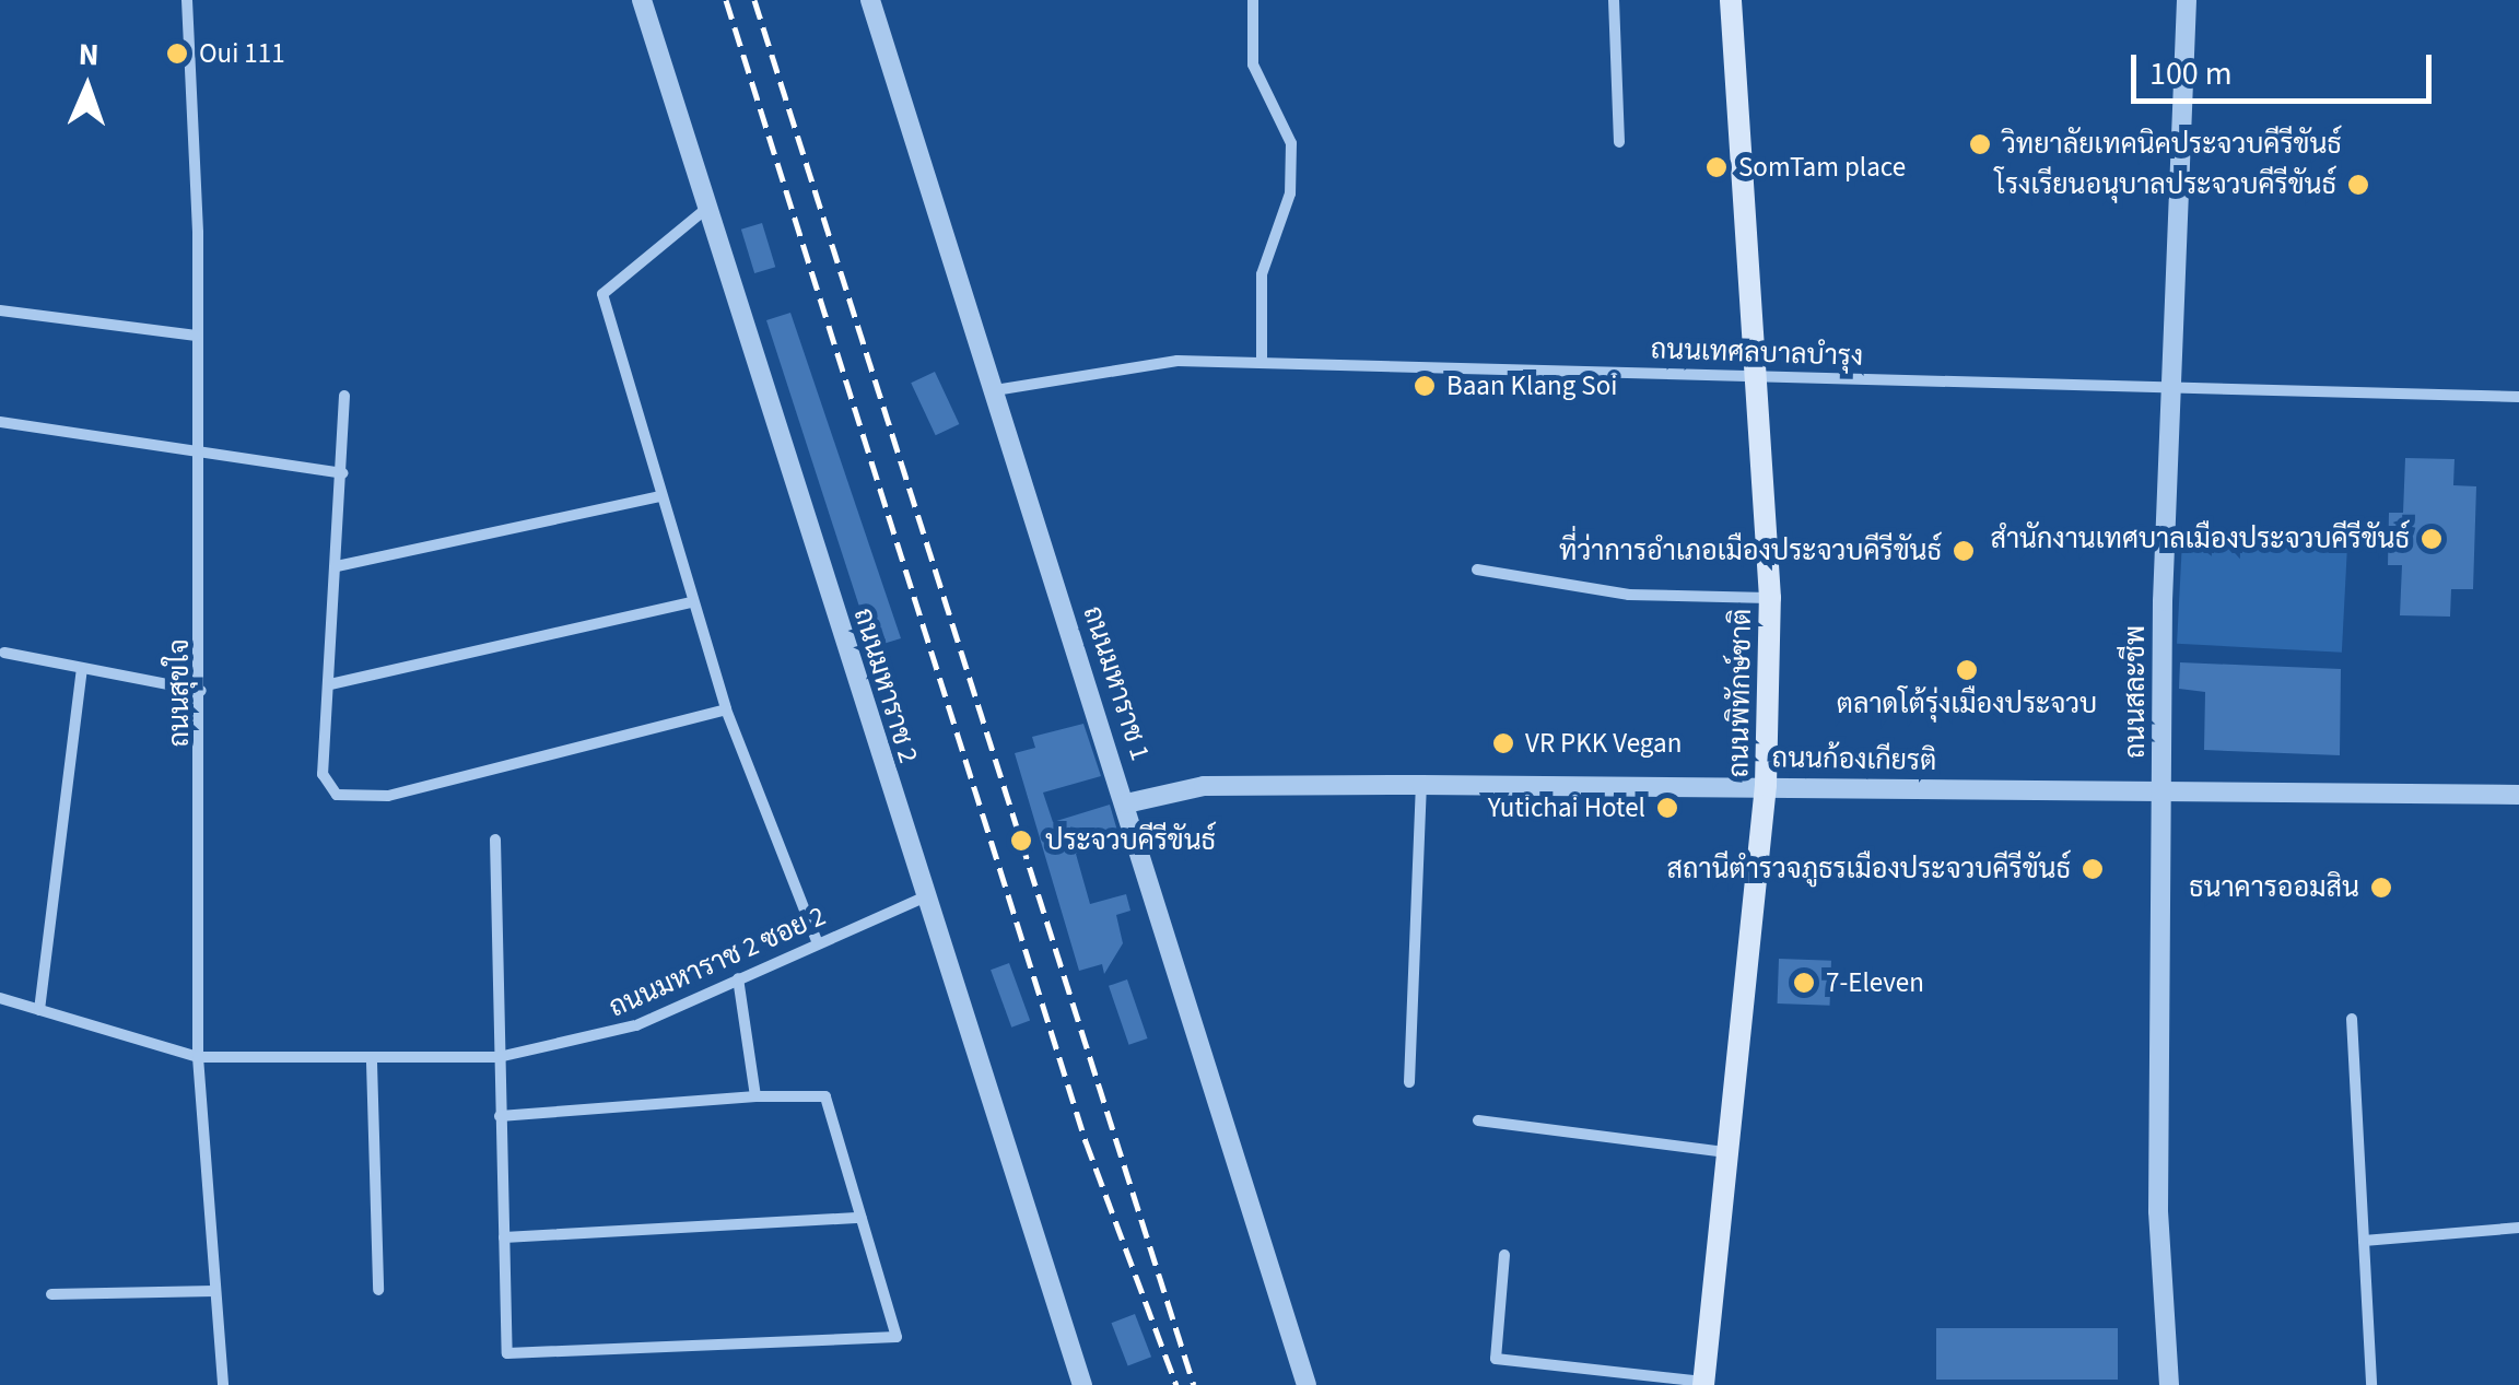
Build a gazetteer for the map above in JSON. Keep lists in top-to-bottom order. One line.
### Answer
{"streets":{"main road":["ถนนพิทักษ์ชาติ"],"street":["ถนนเทศลบาลบำรุง","ถนนมหาราช 1","ถนนมหาราช 2","ถนนสละชีพ","ถนนสุขใจ","ถนนก้องเกียรติ","ถนนมหาราช 2 ซอย 2"]},"crossings":[["ถนนเทศลบาลบำรุง","ถนนมหาราช 1"],["ถนนเทศลบาลบำรุง","ถนนสละชีพ"],["ถนนเทศลบาลบำรุง","ถนนพิทักษ์ชาติ"],["ถนนมหาราช 1","ถนนก้องเกียรติ"],["ถนนมหาราช 2","ถนนมหาราช 2 ซอย 2"],["ถนนสละชีพ","ถนนก้องเกียรติ"],["ถนนสุขใจ","ถนนมหาราช 2 ซอย 2"],["ถนนพิทักษ์ชาติ","ถนนก้องเกียรติ"]],"places":["Oui 111","วิทยาลัยเทคนิคประจวบคีรีขันธ์","SomTam place","โรงเรียนอนุบาลประจวบคีรีขันธ์","Baan Klang Soi","สำนักงานเทศบาลเมืองประจวบคีรีขันธ์","ที่ว่าการอำเภอเมืองประจวบคีรีขันธ์","ตลาดโต้รุ่งเมืองประจวบ","VR PKK Vegan","Yutichai Hotel","ประจวบคีรีขันธ์","สถานีตำรวจภูธรเมืองประจวบคีรีขันธ์","ธนาคารออมสิน","7-Eleven"],"scale_bar":"100 m","north":"top"}
